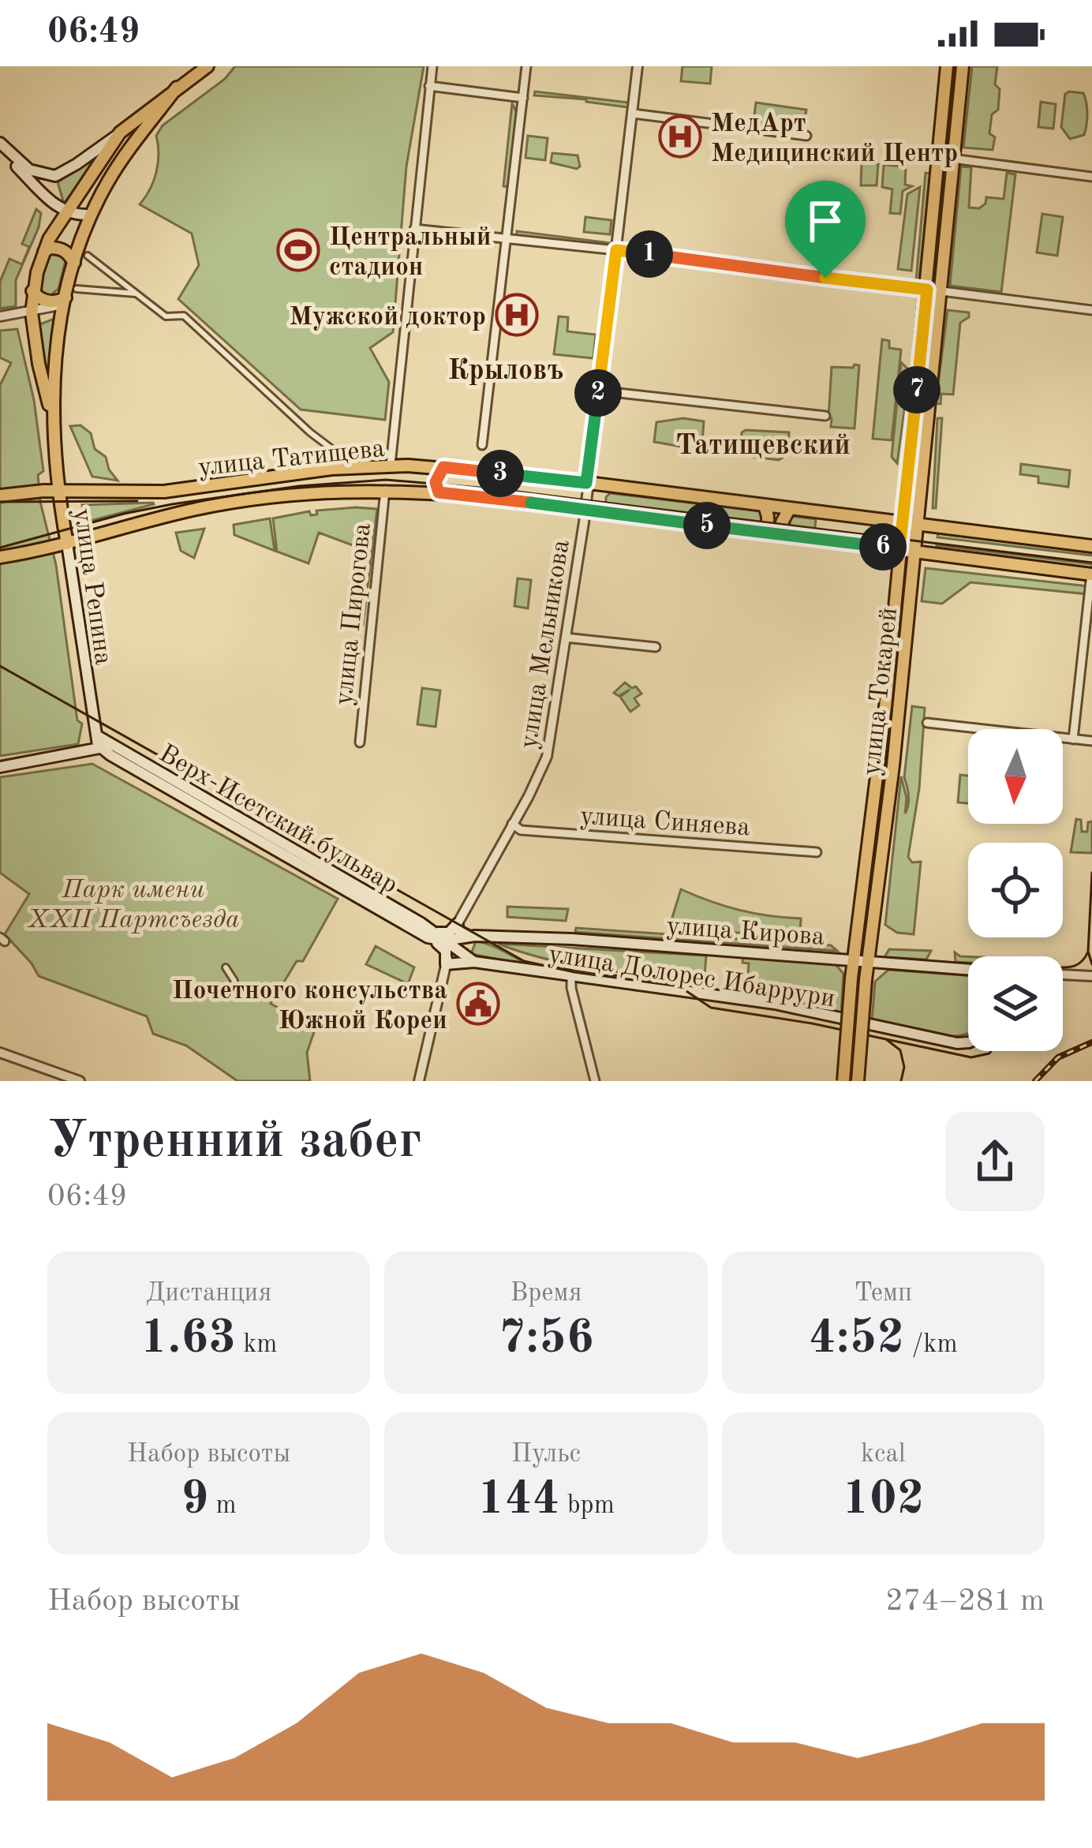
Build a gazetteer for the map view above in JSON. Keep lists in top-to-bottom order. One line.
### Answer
{"streets":{"main road":["улица Татищева","улица Репина","улица Токарей","Верх-Исетский бульвар","улица Кирова","улица Долорес Ибаррури"],"street":["улица Пирогова","улица Мельникова","улица Синяева"]},"crossings":[["улица Татищева","улица Репина"],["улица Татищева","улица Пирогова"],["улица Татищева","улица Мельникова"],["улица Татищева","улица Токарей"],["улица Репина","Верх-Исетский бульвар"],["улица Мельникова","улица Синяева"],["улица Токарей","улица Кирова"],["Верх-Исетский бульвар","улица Кирова"],["Верх-Исетский бульвар","улица Долорес Ибаррури"],["улица Кирова","улица Долорес Ибаррури"]],"districts":["Крыловъ","Татищевский"],"parks":["Парк имени XXII Партсъезда"],"places":{"hospital":["МедАрт Медицинский Центр","Мужской доктор"],"sports":["Центральный стадион"],"public building":["Почетного консульства Южной Кореи"]},"north":"bottom","page":{"status":"06:49","pins":["1","7","2","3","5","6"],"heading":["Утренний забег","06:49"],"stats":[["Дистанция","1.63 km"],["Время","7:56"],["Темп","4:52 /km"],["Набор высоты","9 m"],["Пульс","144 bpm"],["kcal","102"]],"chart":["Набор высоты","274–281 m"]}}
